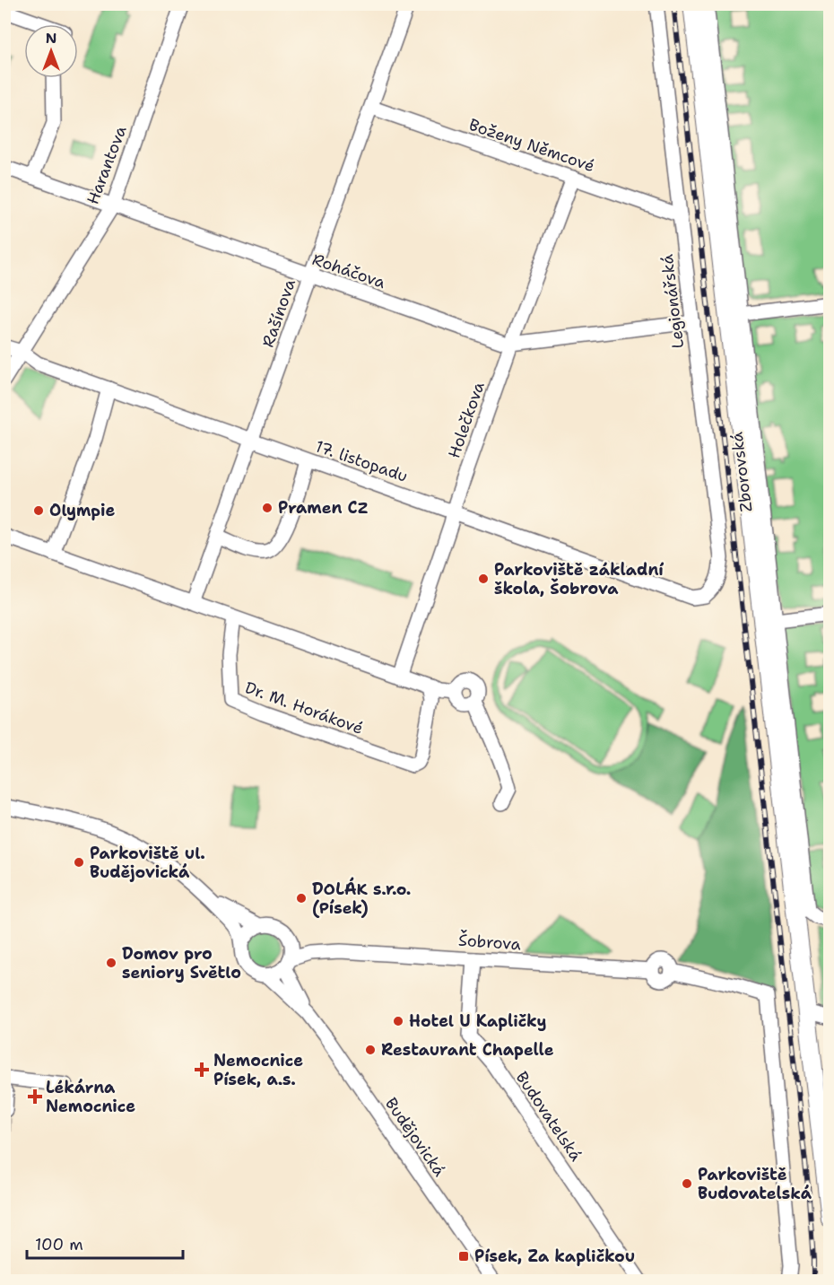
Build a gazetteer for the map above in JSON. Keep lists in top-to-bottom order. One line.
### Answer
{"streets":{"street":["Boženy Němcové","Harantova","Roháčova","Legionářská","Rašínova","Holečkova","17. listopadu","Zborovská","Dr. M. Horákové","Šobrova","Budovatelská","Budějovická"]},"crossings":[["Boženy Němcové","Legionářská"],["Boženy Němcové","Rašínova"],["Boženy Němcové","Holečkova"],["Harantova","Roháčova"],["Harantova","17. listopadu"],["Roháčova","Legionářská"],["Roháčova","Rašínova"],["Roháčova","Holečkova"],["Legionářská","17. listopadu"],["Rašínova","17. listopadu"],["Holečkova","17. listopadu"],["Šobrova","Budovatelská"],["Šobrova","Budějovická"]],"places":{"other":["Pramen CZ","Olympie","Parkoviště základní škola, Šobrova","Parkoviště ul. Budějovická","DOLÁK s.r.o. (Písek)","Domov pro seniory Světlo","Hotel U Kapličky","Restaurant Chapelle","Parkoviště Budovatelská"],"health":["Nemocnice Písek, a.s.","Lékárna Nemocnice"],"transit":["Písek, Za kapličkou"]},"scale_bar":"100 m","north":"top"}
